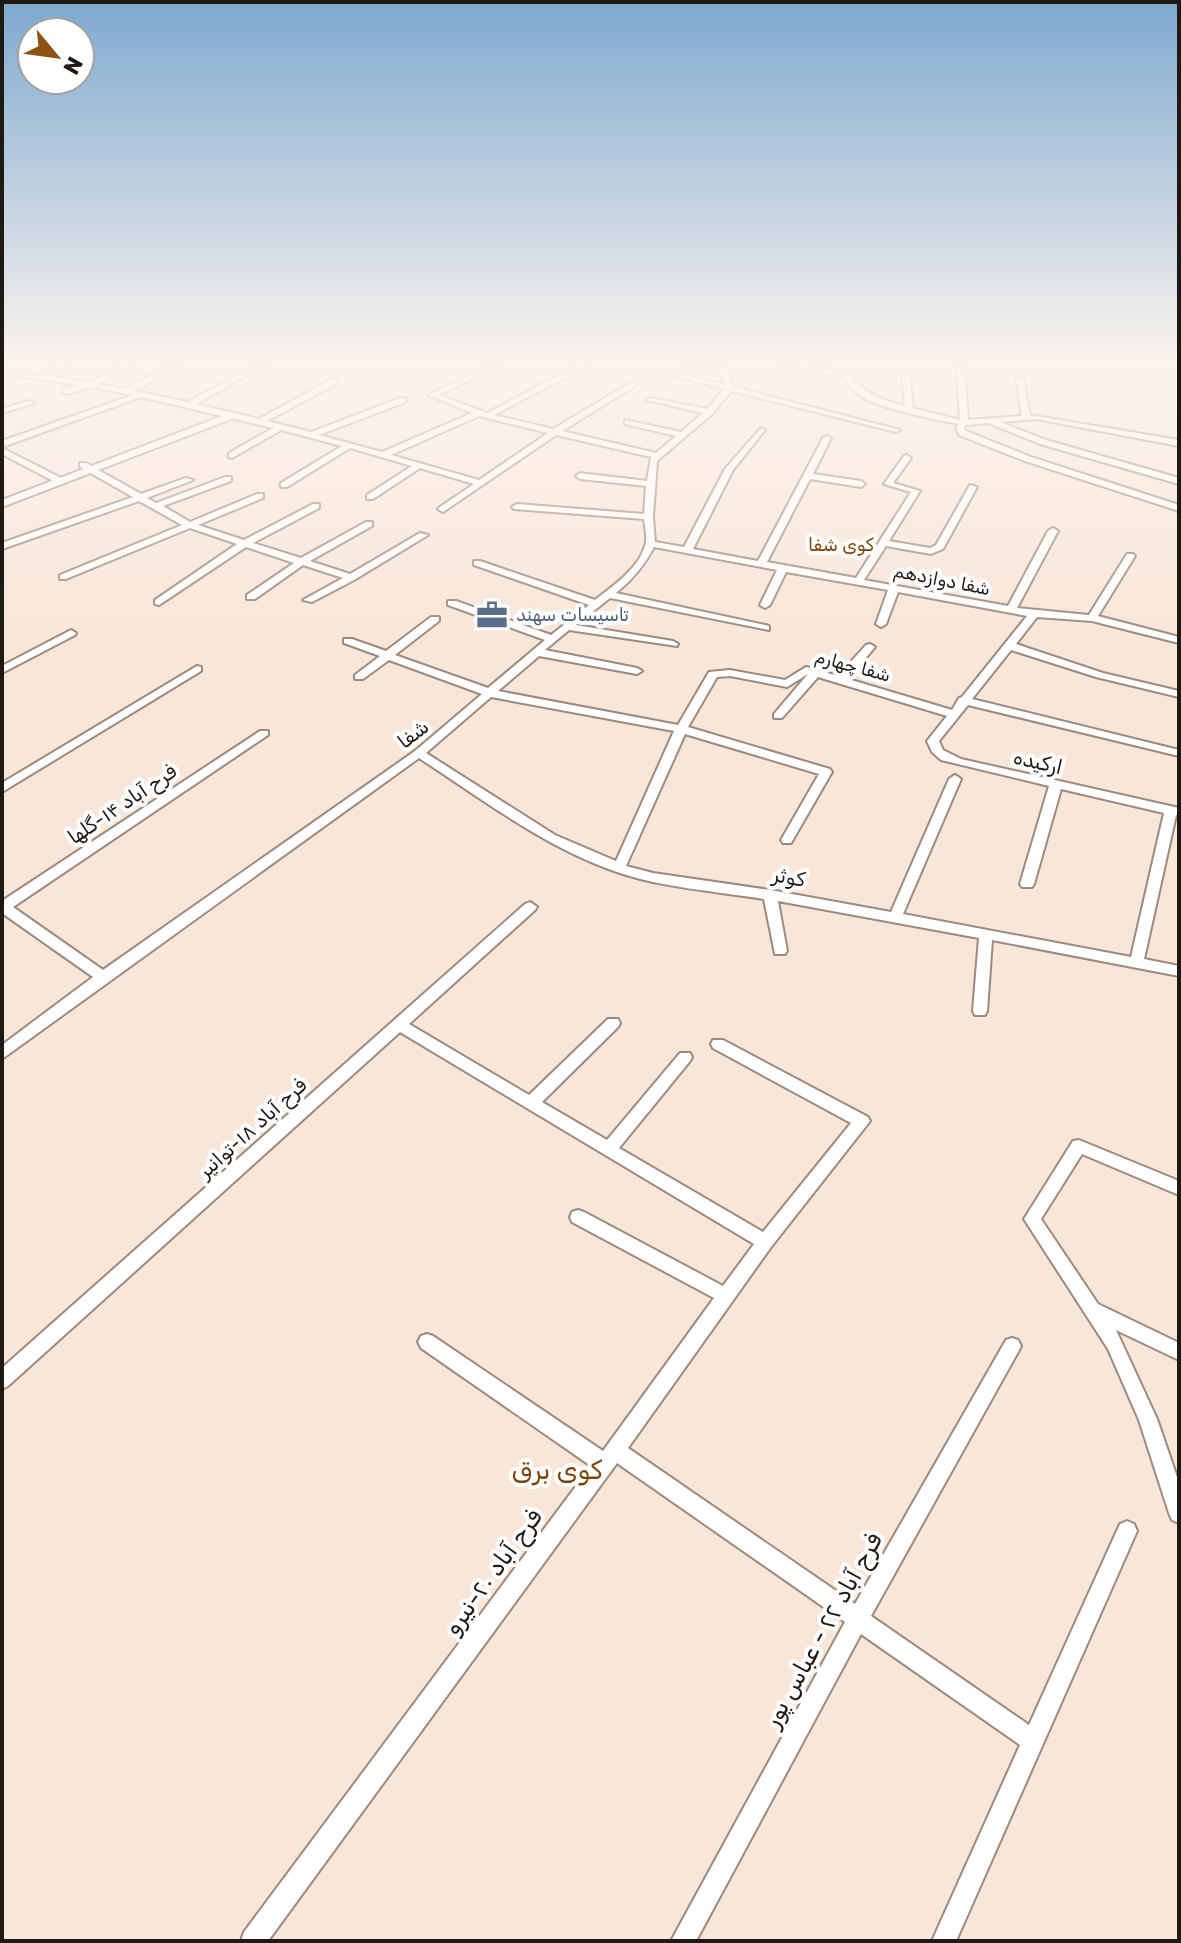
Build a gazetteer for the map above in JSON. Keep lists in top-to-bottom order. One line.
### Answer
{"streets":{"street":["شفا دوازدهم","شفا چهارم","شفا","ارکیده","فرح آباد ۱۴-گلها","کوثر","فرح آباد ۱۸-توانیر","فرح آباد ۲۰-نیرو","فرح آباد ۲۲ - عباس پور"]},"crossings":[["شفا دوازدهم","شفا"],["شفا چهارم","ارکیده"],["شفا","کوثر"]],"districts":["کوی شفا","کوی برق"],"places":{"office":["تاسیسات سهند"]},"north":"bottom right"}
